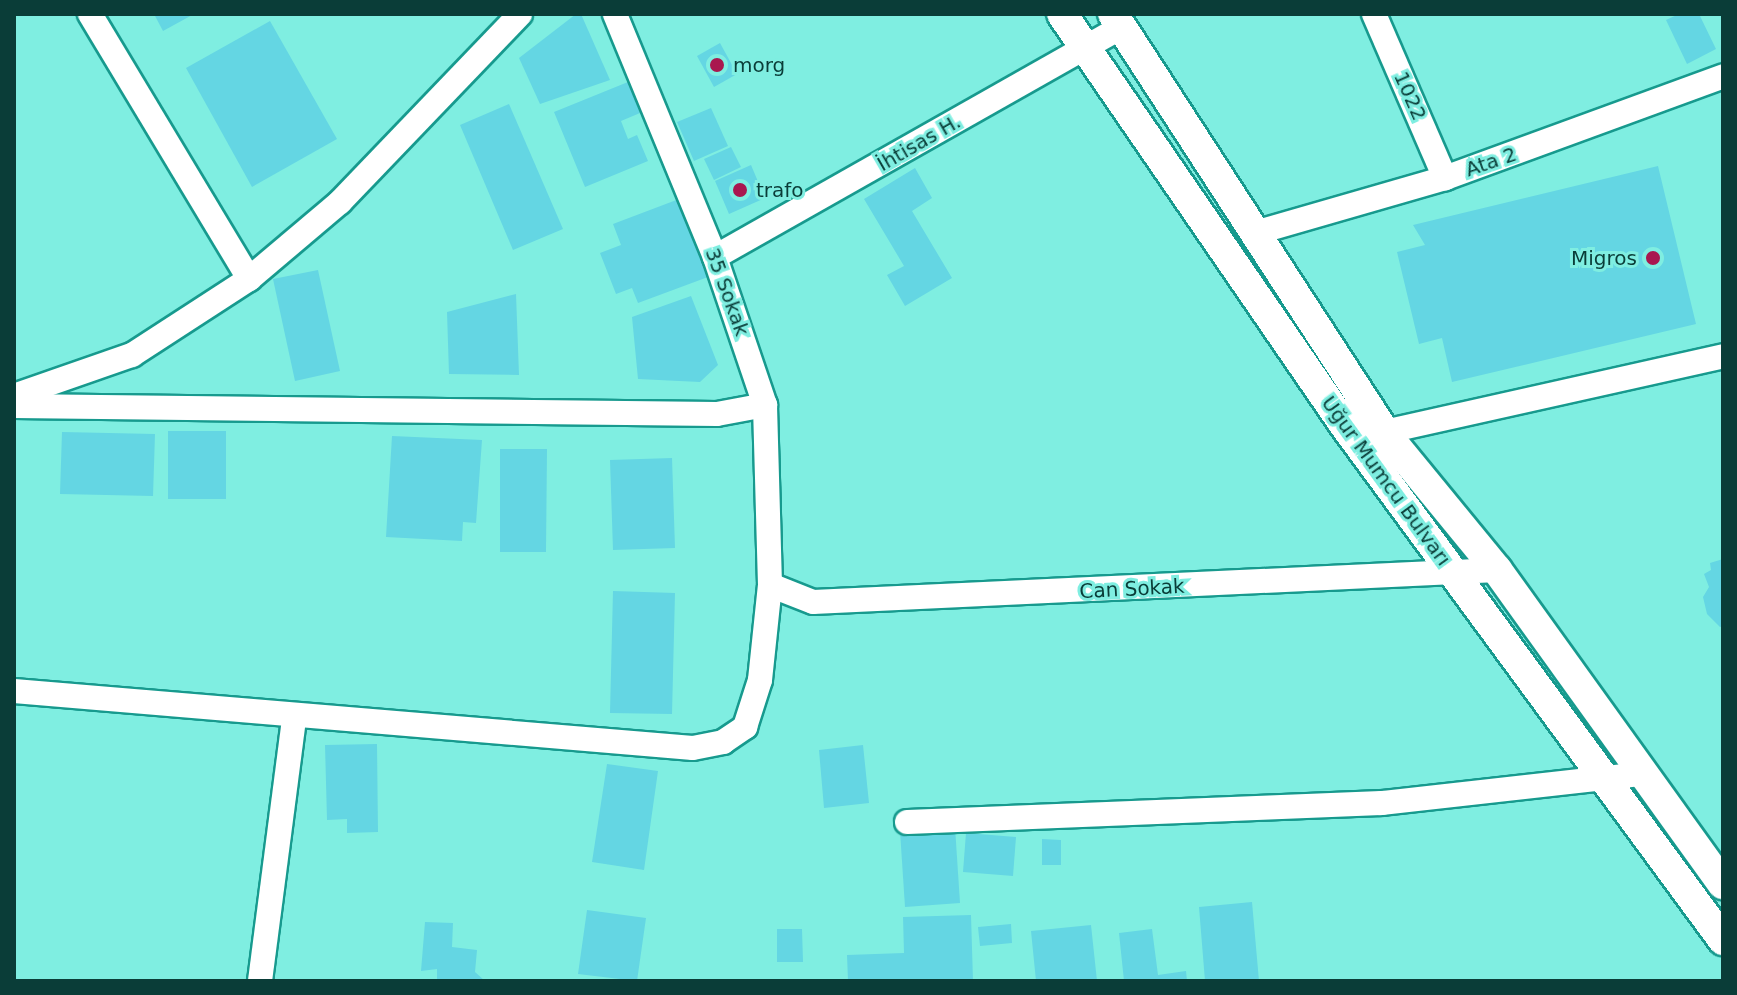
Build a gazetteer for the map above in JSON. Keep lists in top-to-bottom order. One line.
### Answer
{"streets":{"street":["1022","İhtisas H.","Ata 2","35 Sokak","Uğur Mumcu Bulvarı","Can Sokak"]},"crossings":[["1022","Ata 2"],["İhtisas H.","35 Sokak"],["İhtisas H.","Uğur Mumcu Bulvarı"],["Ata 2","Uğur Mumcu Bulvarı"],["35 Sokak","Can Sokak"],["Uğur Mumcu Bulvarı","Can Sokak"]],"places":["morg","trafo","Migros"]}
